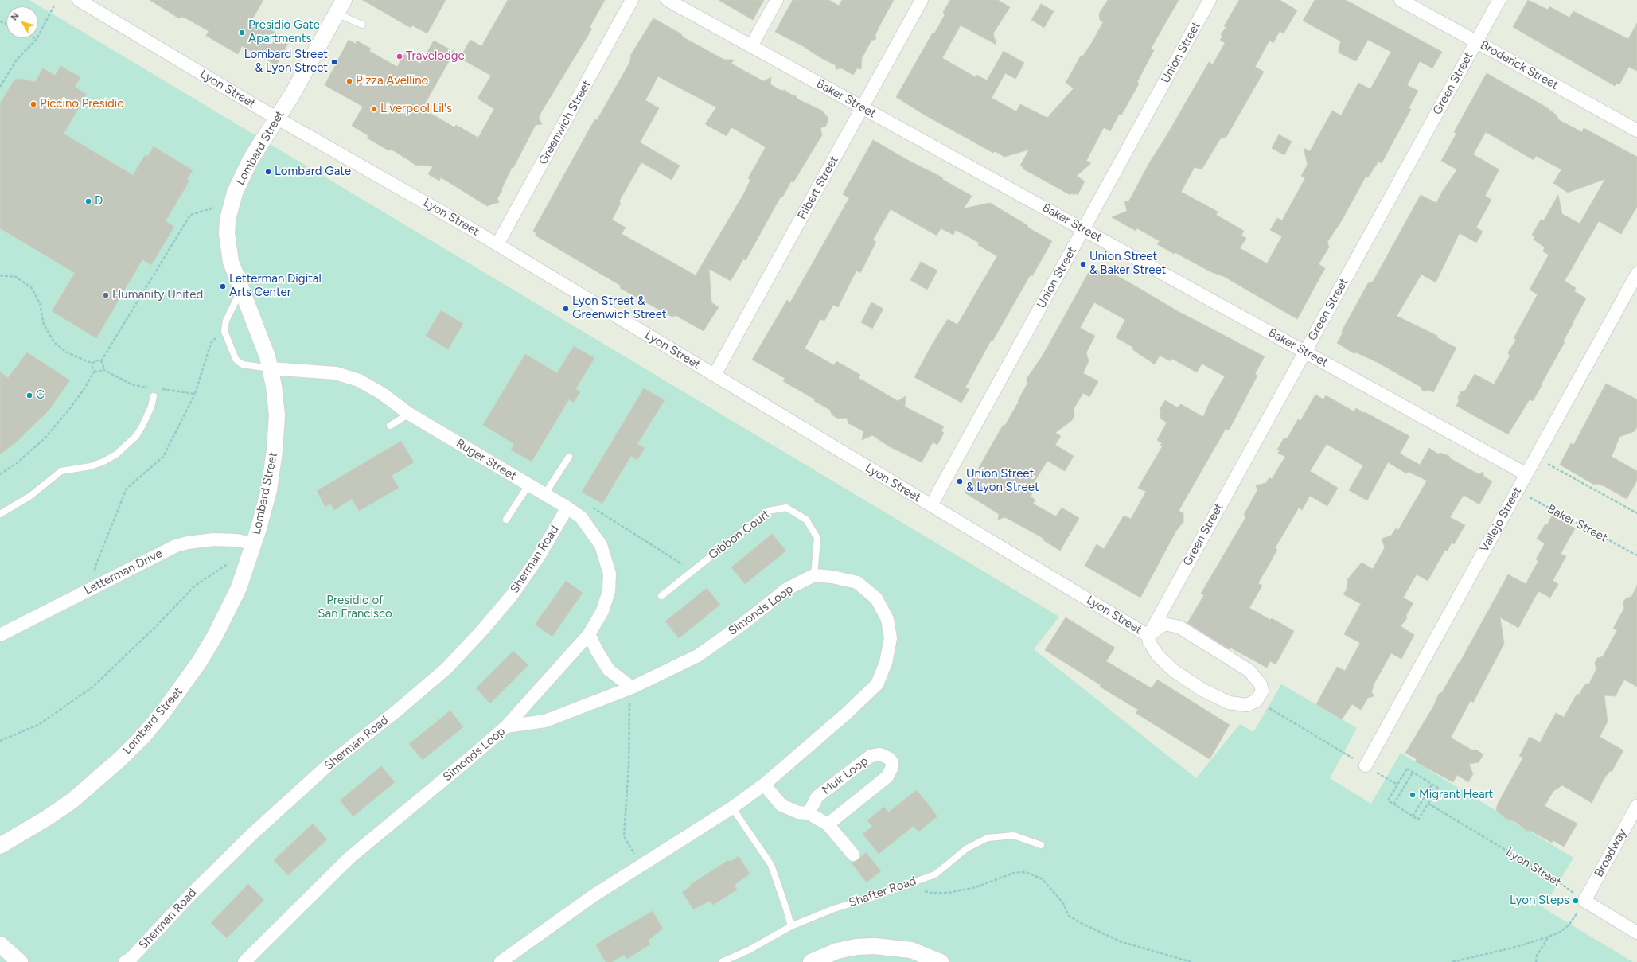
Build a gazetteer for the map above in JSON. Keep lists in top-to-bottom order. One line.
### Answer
{"streets":{"street":["Union Street","Broderick Street","Green Street","Lyon Street","Baker Street","Greenwich Street","Lombard Street","Filbert Street","Ruger Street","Vallejo Street","Sherman Road","Letterman Drive","Simonds Loop","Muir Loop","Broadway"],"lane":["Gibbon Court","Shafter Road"]},"crossings":[["Union Street","Lyon Street"],["Union Street","Baker Street"],["Broderick Street","Green Street"],["Green Street","Lyon Street"],["Green Street","Baker Street"],["Lyon Street","Greenwich Street"],["Lyon Street","Lombard Street"],["Lyon Street","Filbert Street"],["Lyon Street","Broadway"],["Baker Street","Filbert Street"],["Baker Street","Vallejo Street"],["Lombard Street","Ruger Street"],["Lombard Street","Letterman Drive"],["Ruger Street","Sherman Road"],["Ruger Street","Simonds Loop"],["Gibbon Court","Simonds Loop"]],"parks":["Presidio of San Francisco"],"places":["Presidio Gate Apartments","Travelodge","Lombard Street & Lyon Street","Pizza Avellino","Piccino Presidio","Liverpool Lil's","Lombard Gate","D","Union Street & Baker Street","Letterman Digital Arts Center","Humanity United","Lyon Street & Greenwich Street","C","Union Street & Lyon Street","Migrant Heart","Lyon Steps"],"north":"top left"}
